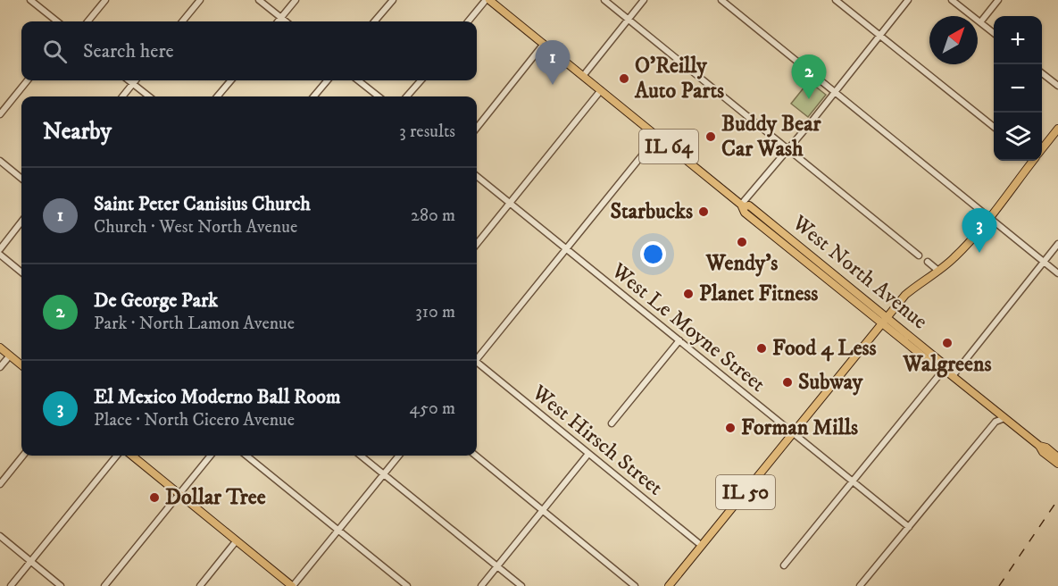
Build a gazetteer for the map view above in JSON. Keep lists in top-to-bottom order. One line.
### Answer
{"streets":{"main road":["IL 64","West North Avenue","IL 50"],"street":["West Le Moyne Street","West Hirsch Street"]},"crossings":[["West North Avenue","IL 50"],["West Le Moyne Street","IL 50"],["West Hirsch Street","IL 50"]],"places":["O'Reilly Auto Parts","Buddy Bear Car Wash","Starbucks","Wendy's","Planet Fitness","Walgreens","Food 4 Less","Subway","Forman Mills","Dollar Tree"],"north":"top right","page":{"map_buttons":["+","−"],"search":"Search here","pins":["1","2","3"],"heading":["Nearby","3 results"],"list":[{"mark":"1","name":"Saint Peter Canisius Church","note":"Church · West North Avenue","value":"280 m"},{"mark":"2","name":"De George Park","note":"Park · North Lamon Avenue","value":"310 m"},{"mark":"3","name":"El Mexico Moderno Ball Room","note":"Place · North Cicero Avenue","value":"450 m"}]}}
